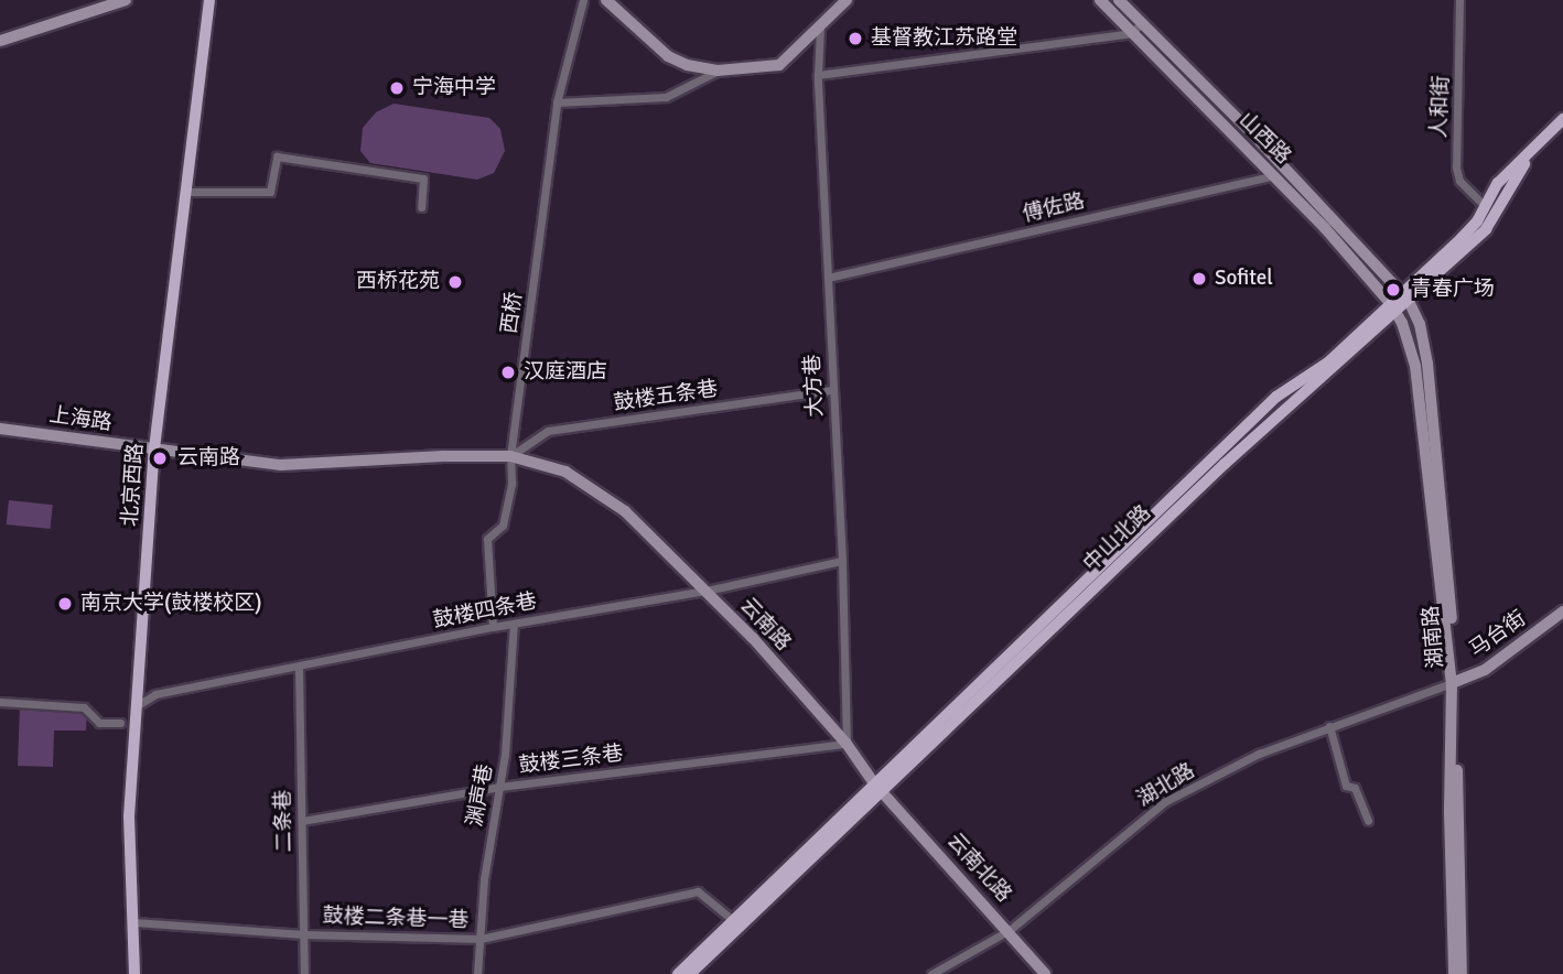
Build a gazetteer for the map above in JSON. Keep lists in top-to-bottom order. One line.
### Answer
{"streets":{"main road":["山西路","上海路","北京西路","中山北路","云南路","马台街","湖南路","云南北路"],"street":["人和街","傅佐路","西桥","大方巷","鼓楼五条巷","鼓楼四条巷","鼓楼三条巷","湖北路","渊声巷","二条巷","鼓楼二条巷一巷"]},"crossings":[["人和街","中山北路"],["山西路","傅佐路"],["山西路","中山北路"],["山西路","湖南路"],["傅佐路","大方巷"],["西桥","鼓楼五条巷"],["西桥","鼓楼四条巷"],["西桥","云南路"],["大方巷","鼓楼五条巷"],["大方巷","鼓楼四条巷"],["大方巷","云南路"],["大方巷","鼓楼三条巷"],["鼓楼五条巷","云南路"],["上海路","北京西路"],["上海路","云南路"],["北京西路","鼓楼四条巷"],["北京西路","云南路"],["北京西路","鼓楼二条巷一巷"],["中山北路","云南路"],["中山北路","湖南路"],["中山北路","云南北路"],["鼓楼四条巷","云南路"],["鼓楼四条巷","渊声巷"],["鼓楼四条巷","二条巷"],["云南路","鼓楼三条巷"],["云南路","云南北路"],["马台街","湖南路"],["马台街","湖北路"],["湖南路","湖北路"],["鼓楼三条巷","渊声巷"],["鼓楼三条巷","二条巷"],["湖北路","云南北路"],["渊声巷","鼓楼二条巷一巷"],["二条巷","鼓楼二条巷一巷"]],"places":["基督教江苏路堂","宁海中学","Sofitel","西桥花苑","青春广场","汉庭酒店","云南路","南京大学(鼓楼校区)"]}
